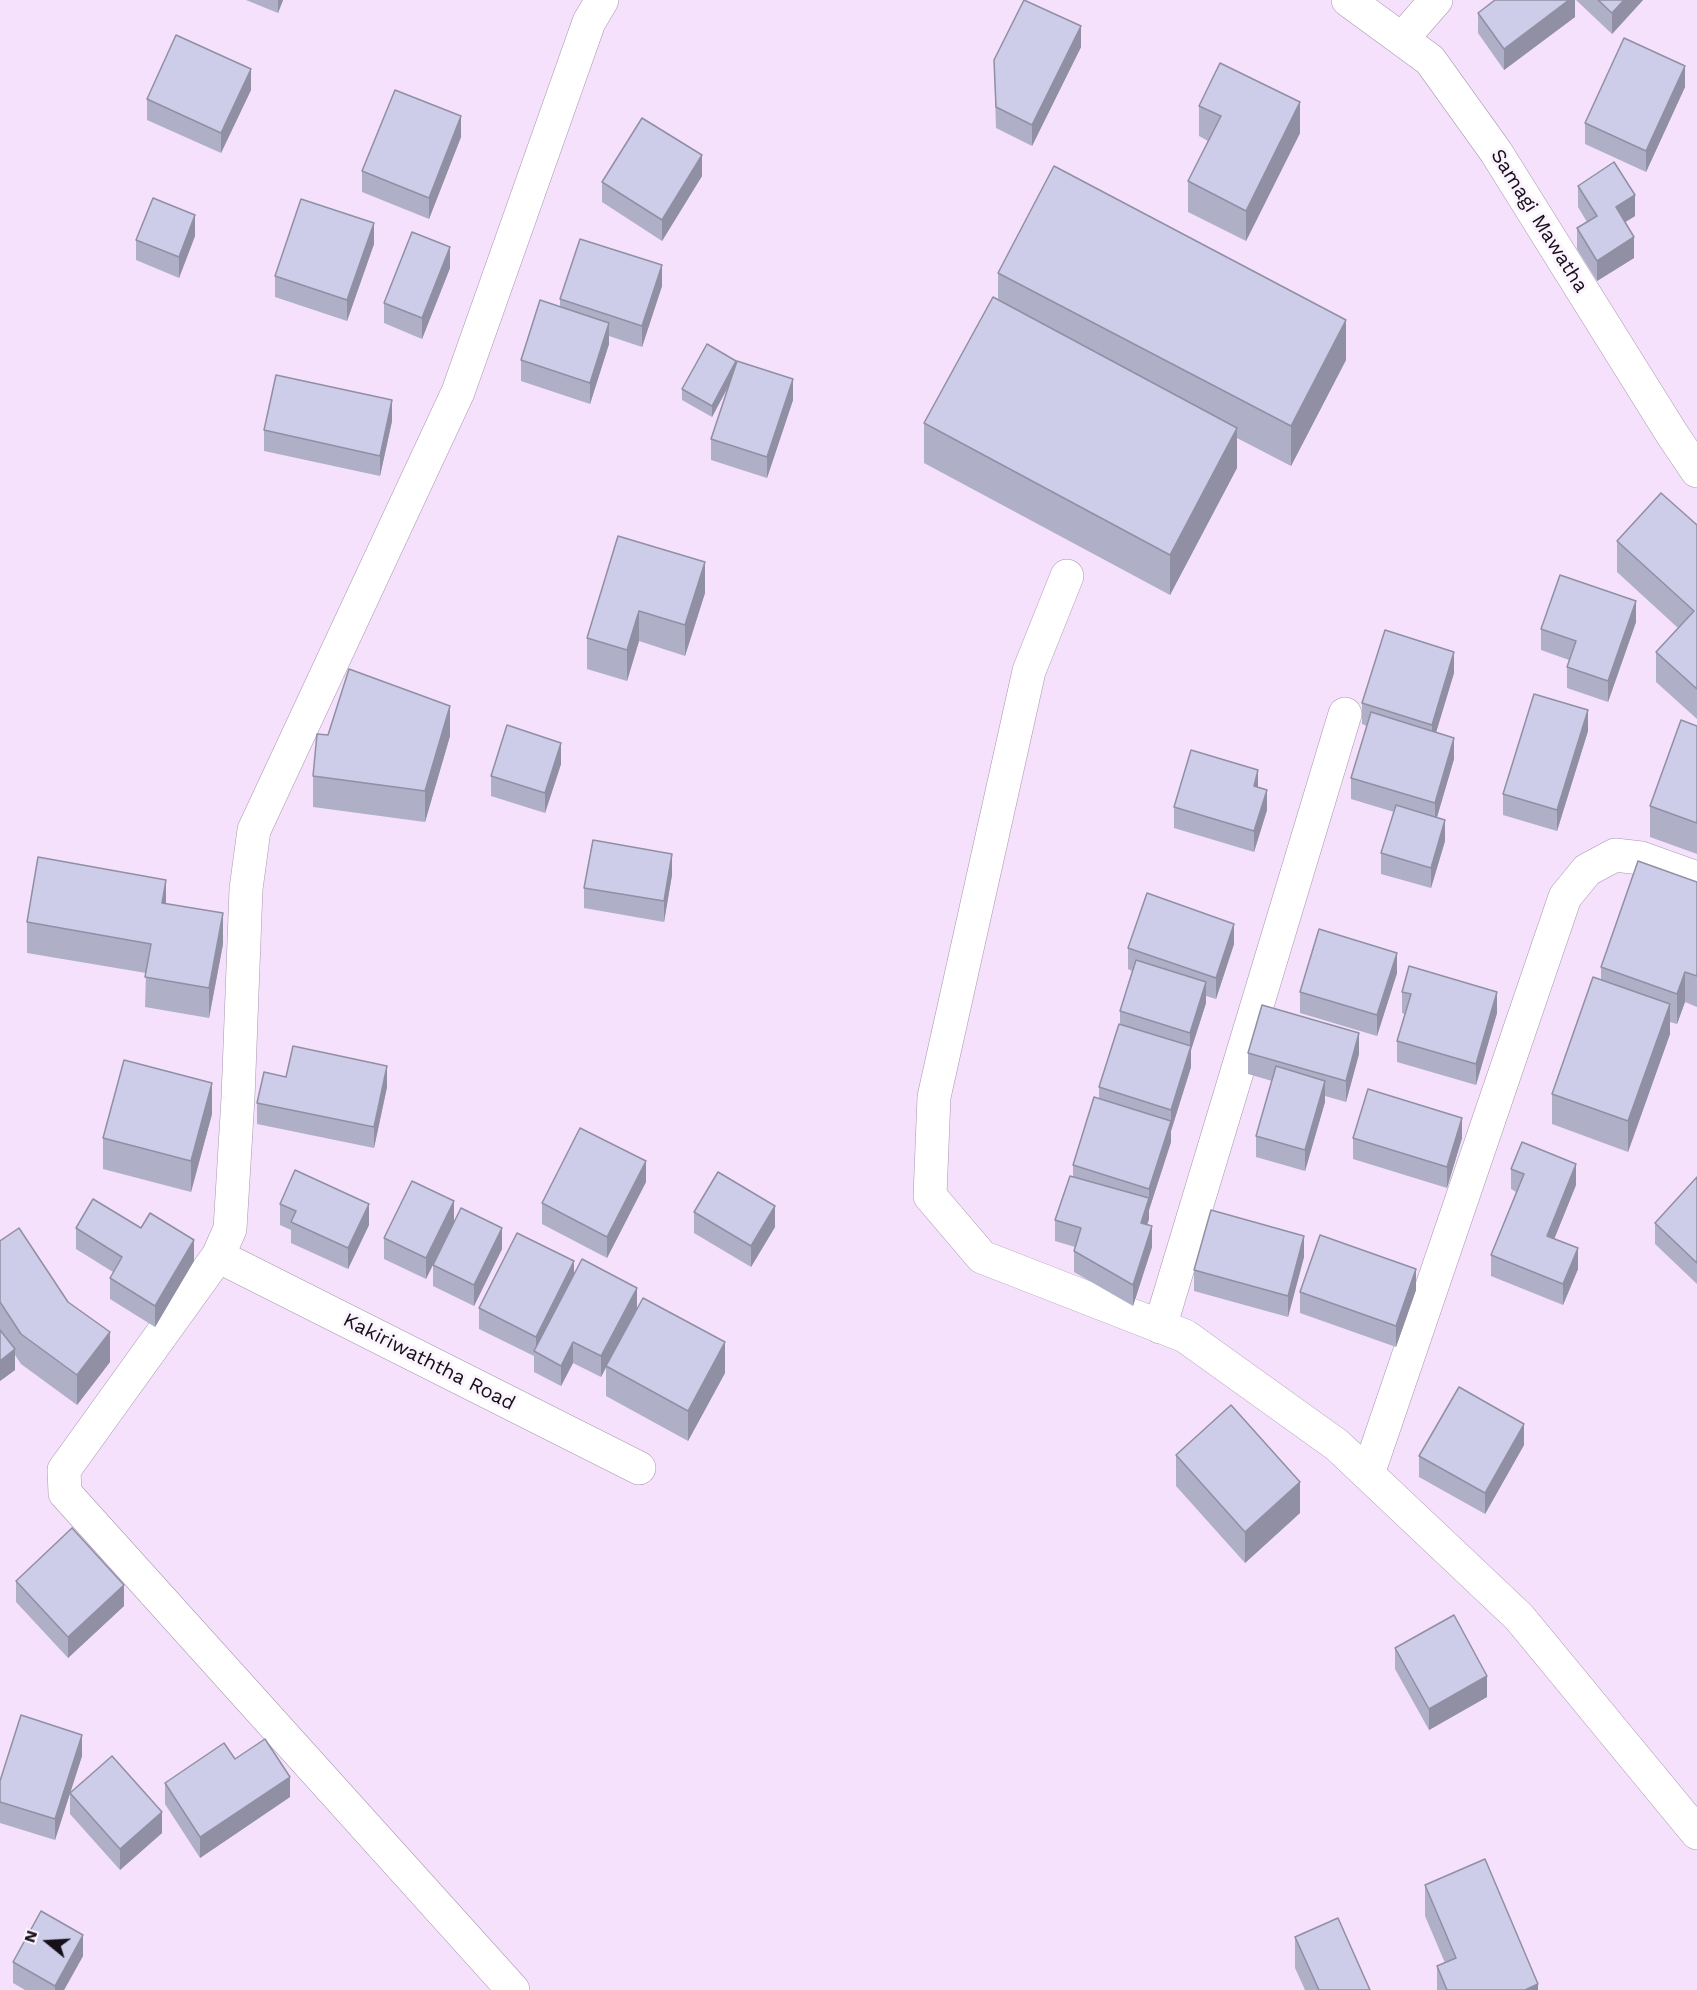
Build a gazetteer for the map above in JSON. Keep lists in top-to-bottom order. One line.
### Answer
{"streets":{"street":["Samagi Mawatha","Kakiriwaththa Road"]},"north":"left"}
